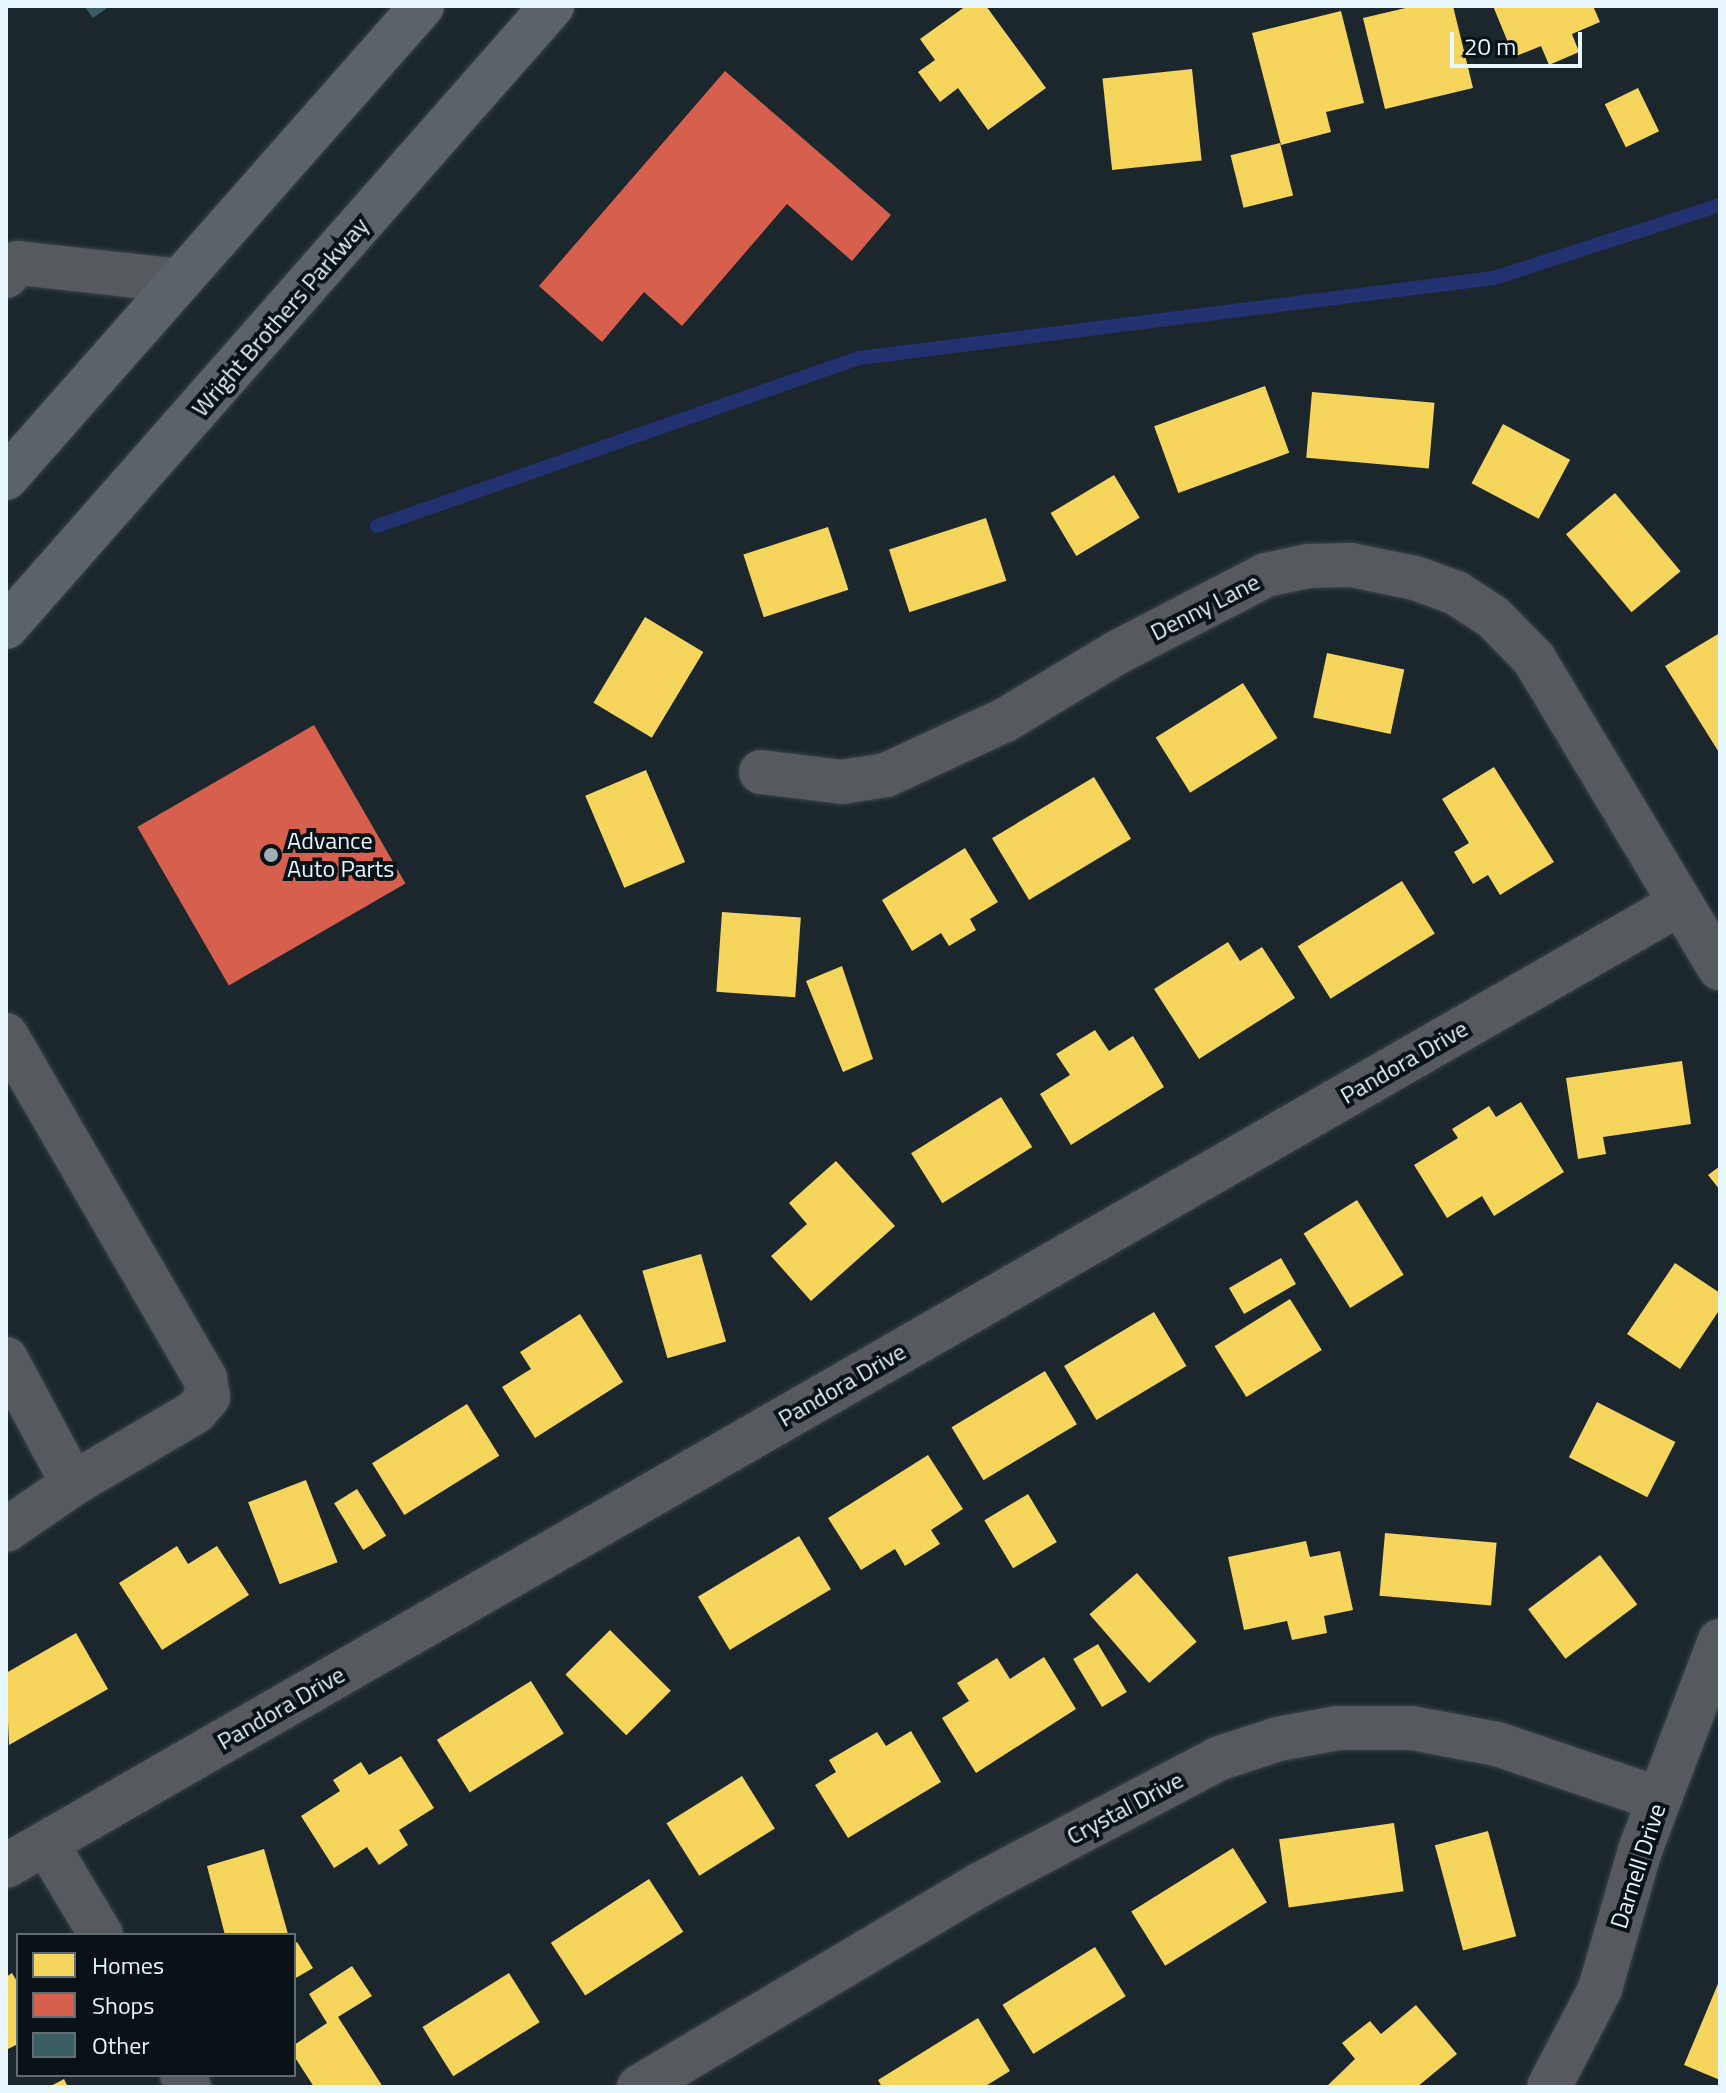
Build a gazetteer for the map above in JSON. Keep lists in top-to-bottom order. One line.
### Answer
{"streets":{"main road":["Wright Brothers Parkway"],"street":["Denny Lane","Pandora Drive","Crystal Drive","Darnell Drive"]},"crossings":[["Denny Lane","Pandora Drive"],["Crystal Drive","Darnell Drive"]],"places":["Advance Auto Parts"],"legend":["Homes","Shops","Other"],"scale_bar":"20 m"}
